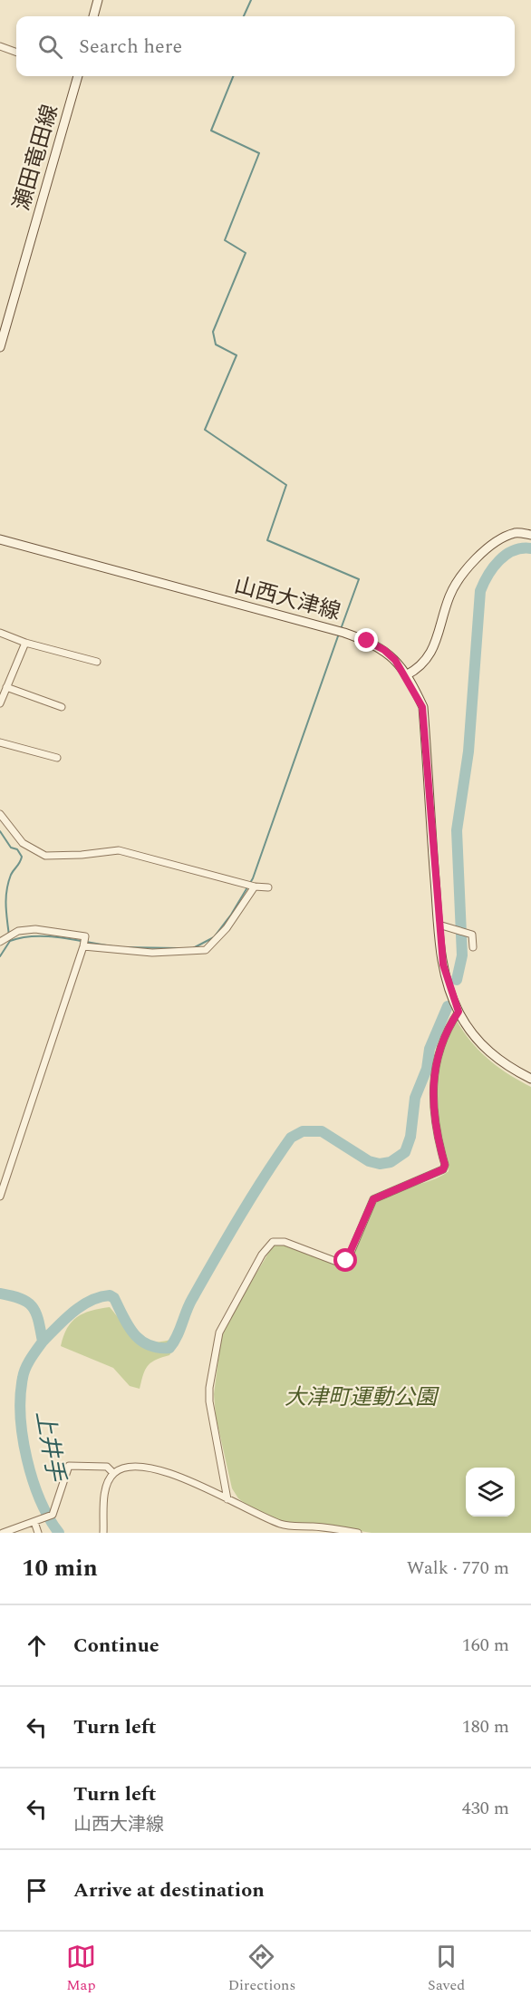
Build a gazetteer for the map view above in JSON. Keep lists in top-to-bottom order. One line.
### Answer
{"streets":{"main road":["瀬田竜田線","山西大津線"]},"water":["上井手"],"parks":["大津町運動公園"],"page":{"search":"Search here","heading":["10 min","Walk · 770 m"],"list":[["Continue","160 m"],["Turn left","180 m"],["Turn left","山西大津線","430 m"],"Arrive at destination"],"nav":["Map","Directions","Saved"]}}
